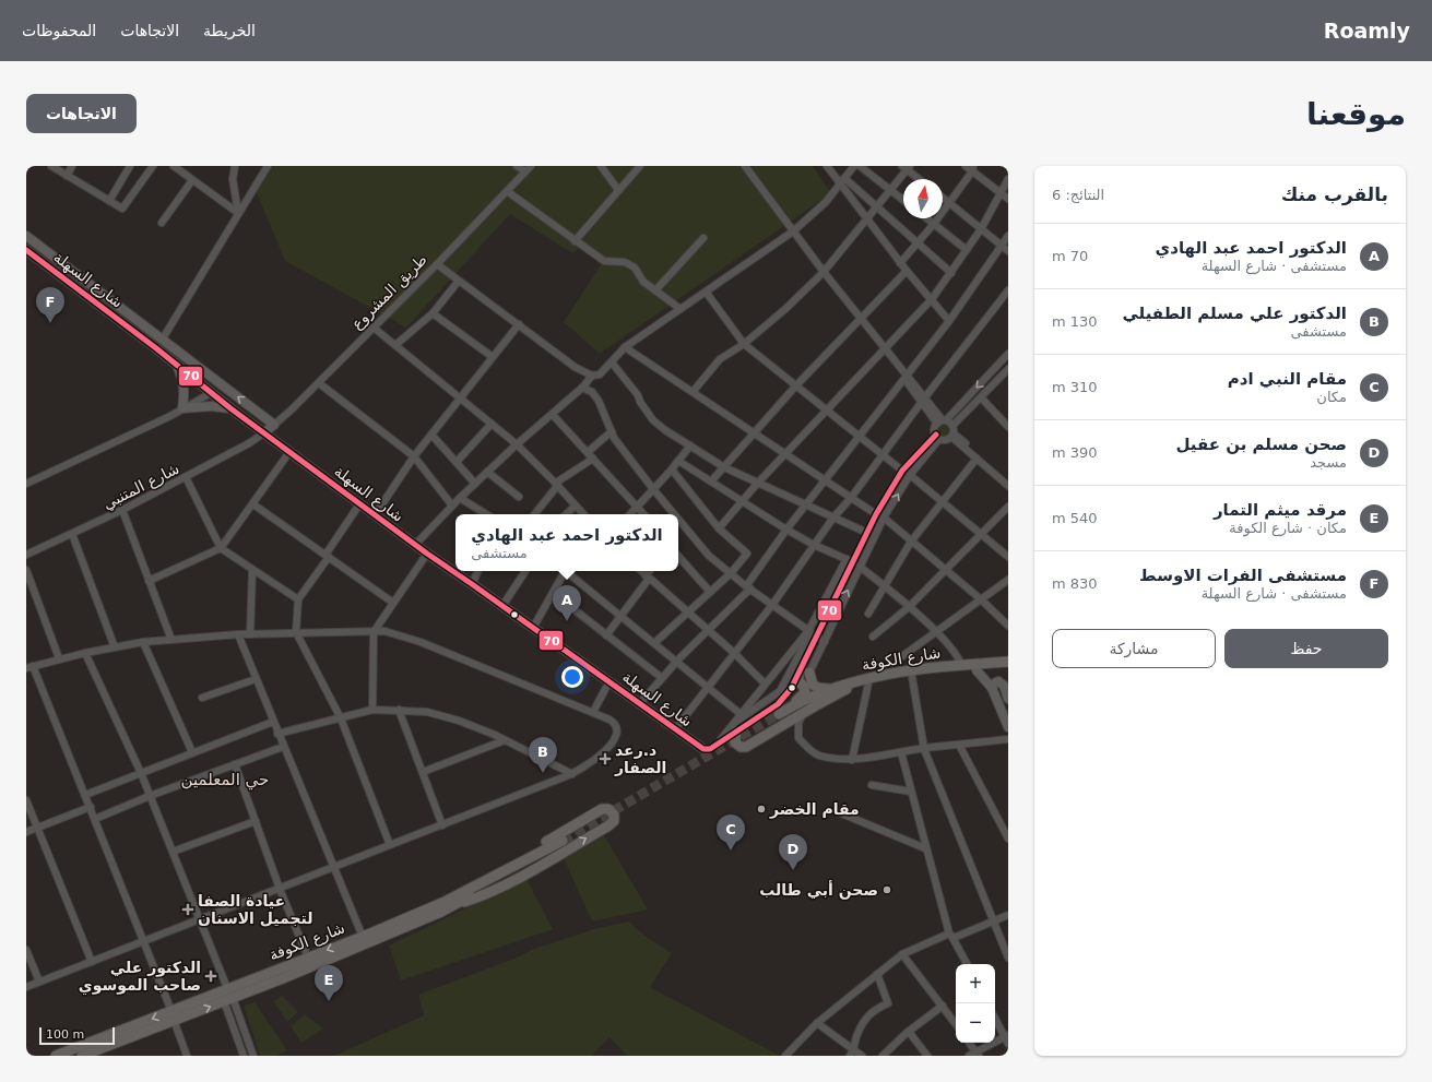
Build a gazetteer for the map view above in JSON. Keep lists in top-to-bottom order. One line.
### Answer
{"streets":{"highway":["شارع الكوفة"],"main road":["شارع السهلة","طريق المشروع"],"street":["شارع المتنبي"]},"crossings":[["شارع السهلة","طريق المشروع"],["شارع السهلة","شارع المتنبي"],["طريق المشروع","شارع المتنبي"]],"districts":["حي المعلمين"],"places":{"health":["د.رعد الصفار","عيادة الصفا لتجميل الاسنان","الدكتور علي صاحب الموسوي"],"other":["مقام الخضر","صحن أبي طالب"]},"lines":["transit line 70"],"scale_bar":"100 m","north":"top","page":{"header":"Roamly","nav":["الخريطة","الاتجاهات","المحفوظات"],"buttons":["الاتجاهات",["حفظ","مشاركة"]],"title":"موقعنا","heading":["بالقرب منك","النتائج: 6"],"list":[{"mark":"A","name":"الدكتور احمد عبد الهادي","note":"مستشفى · شارع السهلة","value":"70 m"},{"mark":"B","name":"الدكتور علي مسلم الطفيلي","note":"مستشفى","value":"130 m"},{"mark":"C","name":"مقام النبي ادم","note":"مكان","value":"310 m"},{"mark":"D","name":"صحن مسلم بن عقيل","note":"مسجد","value":"390 m"},{"mark":"E","name":"مرقد ميثم التمار","note":"مكان · شارع الكوفة","value":"540 m"},{"mark":"F","name":"مستشفى الفرات الاوسط","note":"مستشفى · شارع السهلة","value":"830 m"}],"pins":["F","A","B","C","D","E"],"popup":["الدكتور احمد عبد الهادي","مستشفى"],"map_buttons":["+","−"],"scale":"100 m"}}
